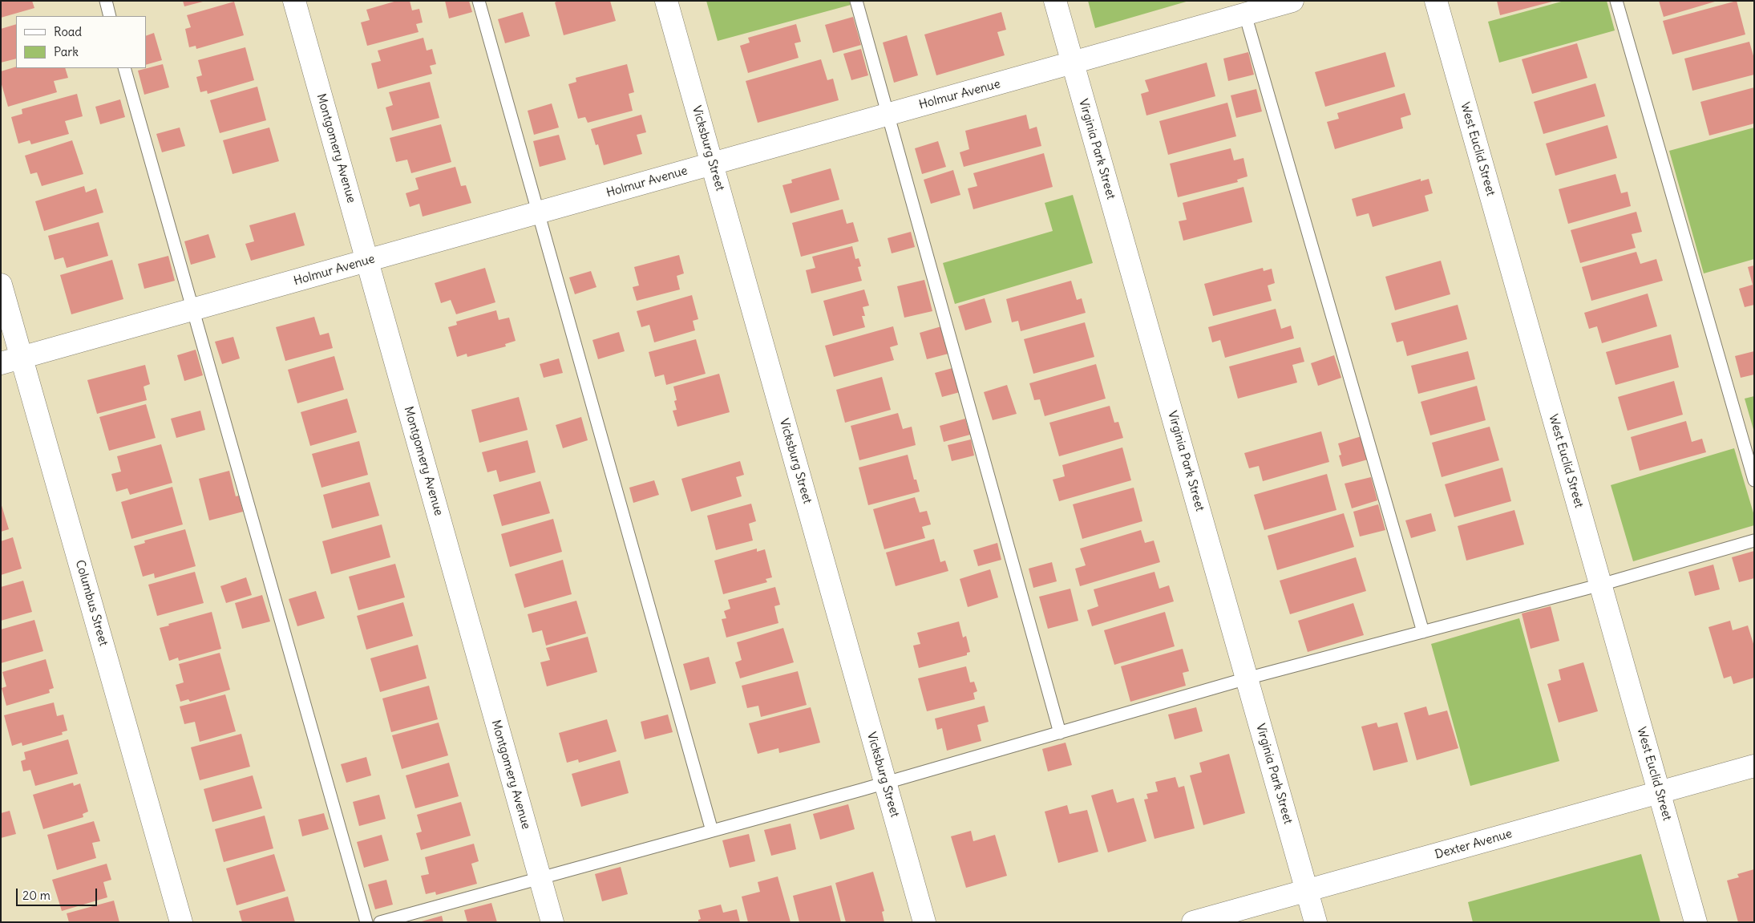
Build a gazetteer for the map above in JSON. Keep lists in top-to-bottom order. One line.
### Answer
{"streets":{"street":["Holmur Avenue","Montgomery Avenue","Vicksburg Street","Virginia Park Street","West Euclid Street","Columbus Street","Dexter Avenue"]},"crossings":[["Holmur Avenue","Montgomery Avenue"],["Holmur Avenue","Vicksburg Street"],["Holmur Avenue","Virginia Park Street"],["Holmur Avenue","Columbus Street"],["Virginia Park Street","Dexter Avenue"],["West Euclid Street","Dexter Avenue"]],"legend":["Road","Park"],"scale_bar":"20 m"}
